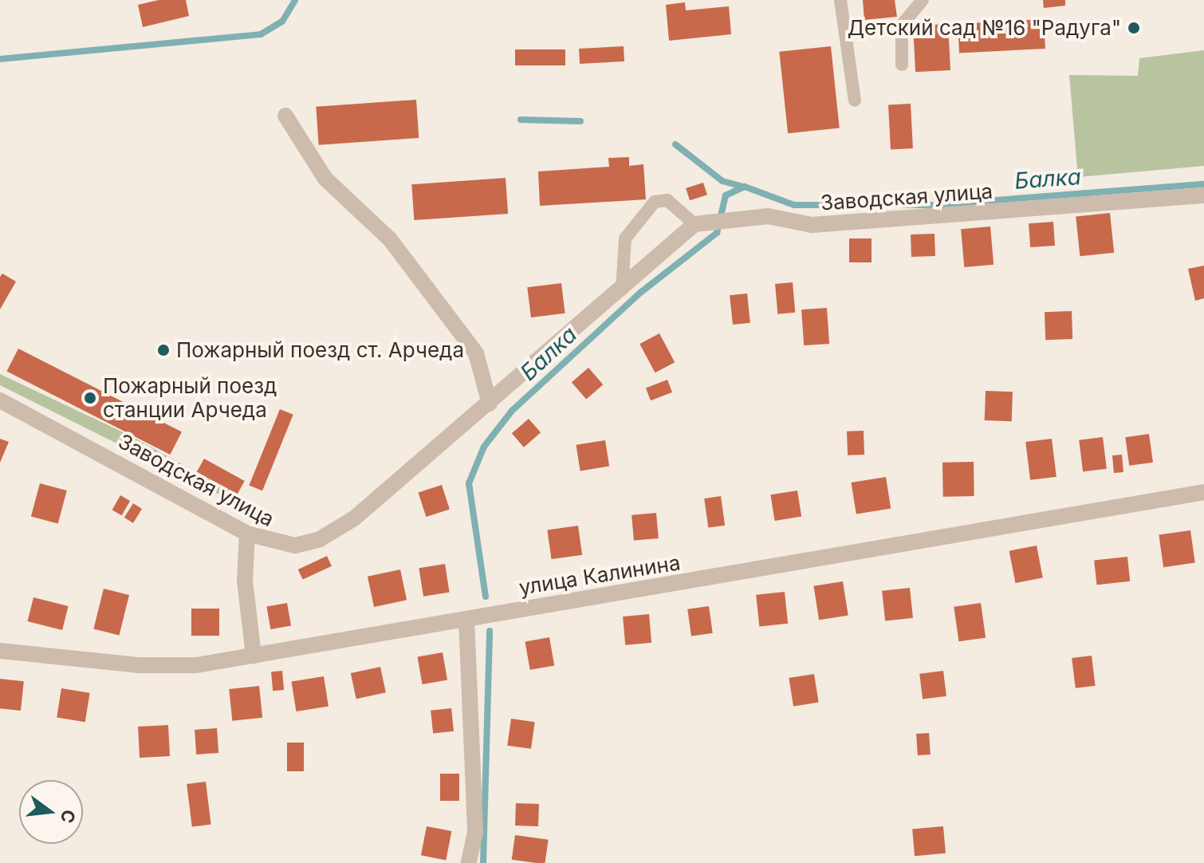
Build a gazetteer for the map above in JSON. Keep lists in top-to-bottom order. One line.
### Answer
{"streets":{"street":["Заводская улица","улица Калинина"]},"water":["Балка"],"places":["Детский сад №16 \"Радуга\"","Пожарный поезд ст. Арчеда","Пожарный поезд станции Арчеда"],"north":"right"}
